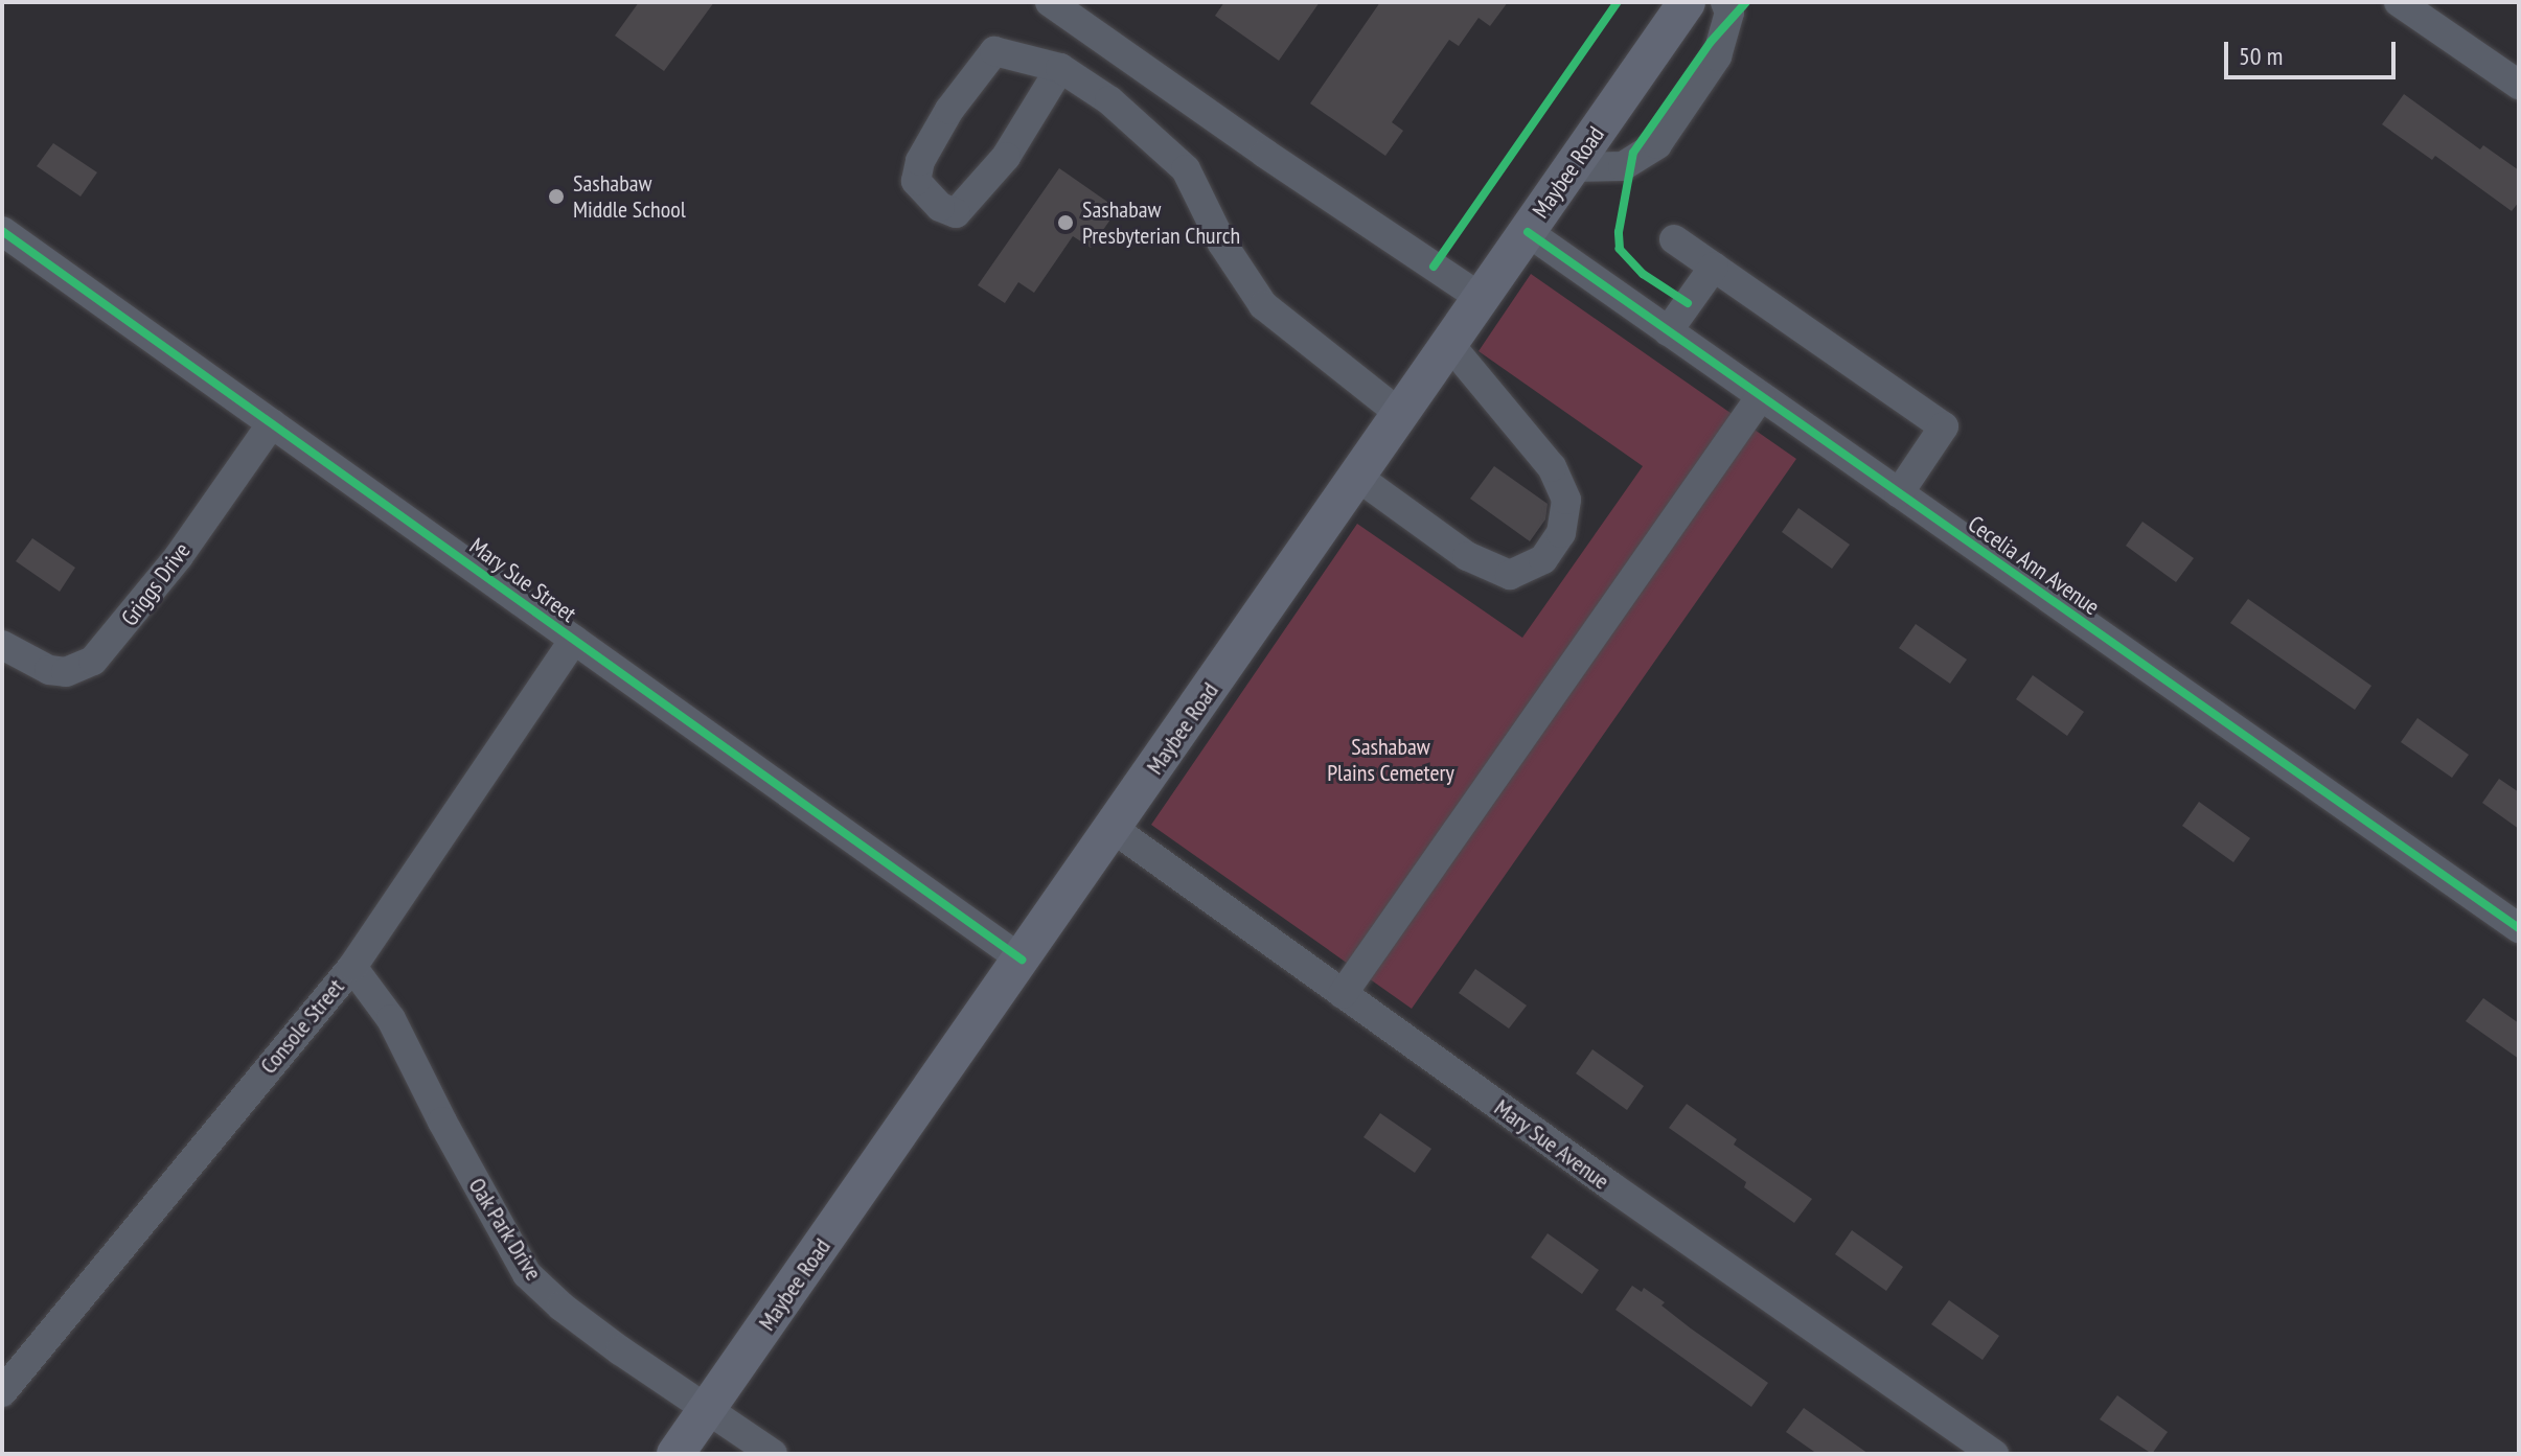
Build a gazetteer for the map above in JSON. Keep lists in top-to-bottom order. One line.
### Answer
{"streets":{"main road":["Maybee Road"],"street":["Cecelia Ann Avenue","Mary Sue Street","Griggs Drive","Console Street","Mary Sue Avenue","Oak Park Drive"]},"crossings":[["Maybee Road","Cecelia Ann Avenue"],["Maybee Road","Mary Sue Street"],["Maybee Road","Mary Sue Avenue"],["Maybee Road","Oak Park Drive"],["Mary Sue Street","Griggs Drive"],["Mary Sue Street","Console Street"],["Console Street","Oak Park Drive"]],"parks":["Sashabaw Plains Cemetery"],"places":["Sashabaw Middle School","Sashabaw Presbyterian Church"],"scale_bar":"50 m"}
